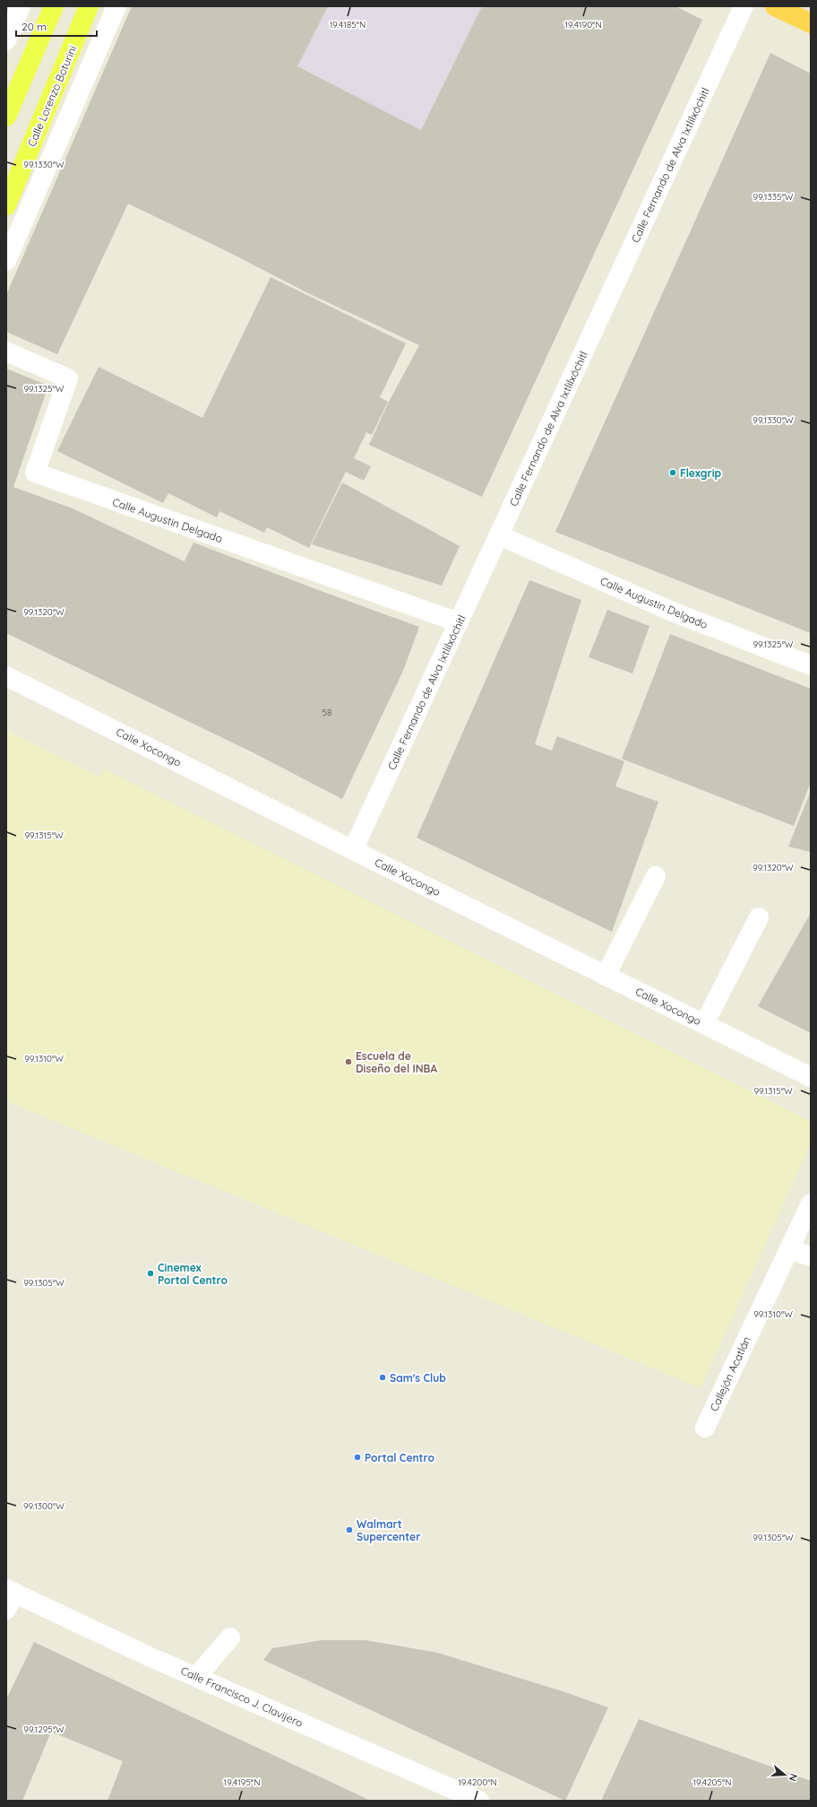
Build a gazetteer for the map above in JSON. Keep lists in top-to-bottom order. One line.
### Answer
{"streets":{"main road":["Calle Lorenzo Boturini"],"street":["Calle Fernando de Alva Ixtlilxóchitl","Calle Augustin Delgado","Calle Xocongo","Callejón Acatlán","Calle Francisco J. Clavijero"]},"crossings":[["Calle Fernando de Alva Ixtlilxóchitl","Calle Augustin Delgado"],["Calle Fernando de Alva Ixtlilxóchitl","Calle Xocongo"]],"places":["Flexgrip","Escuela de Diseño del INBA","Cinemex Portal Centro","Sam's Club","Portal Centro","Walmart Supercenter"],"house_numbers":["58"],"scale_bar":"20 m","north":"right","coordinates":["19.4185°N","19.4190°N","99.1330°W","99.1335°W","99.1325°W","99.1320°W","99.1315°W","99.1310°W","99.1305°W","99.1300°W","99.1295°W","19.4195°N","19.4200°N","19.4205°N"]}
